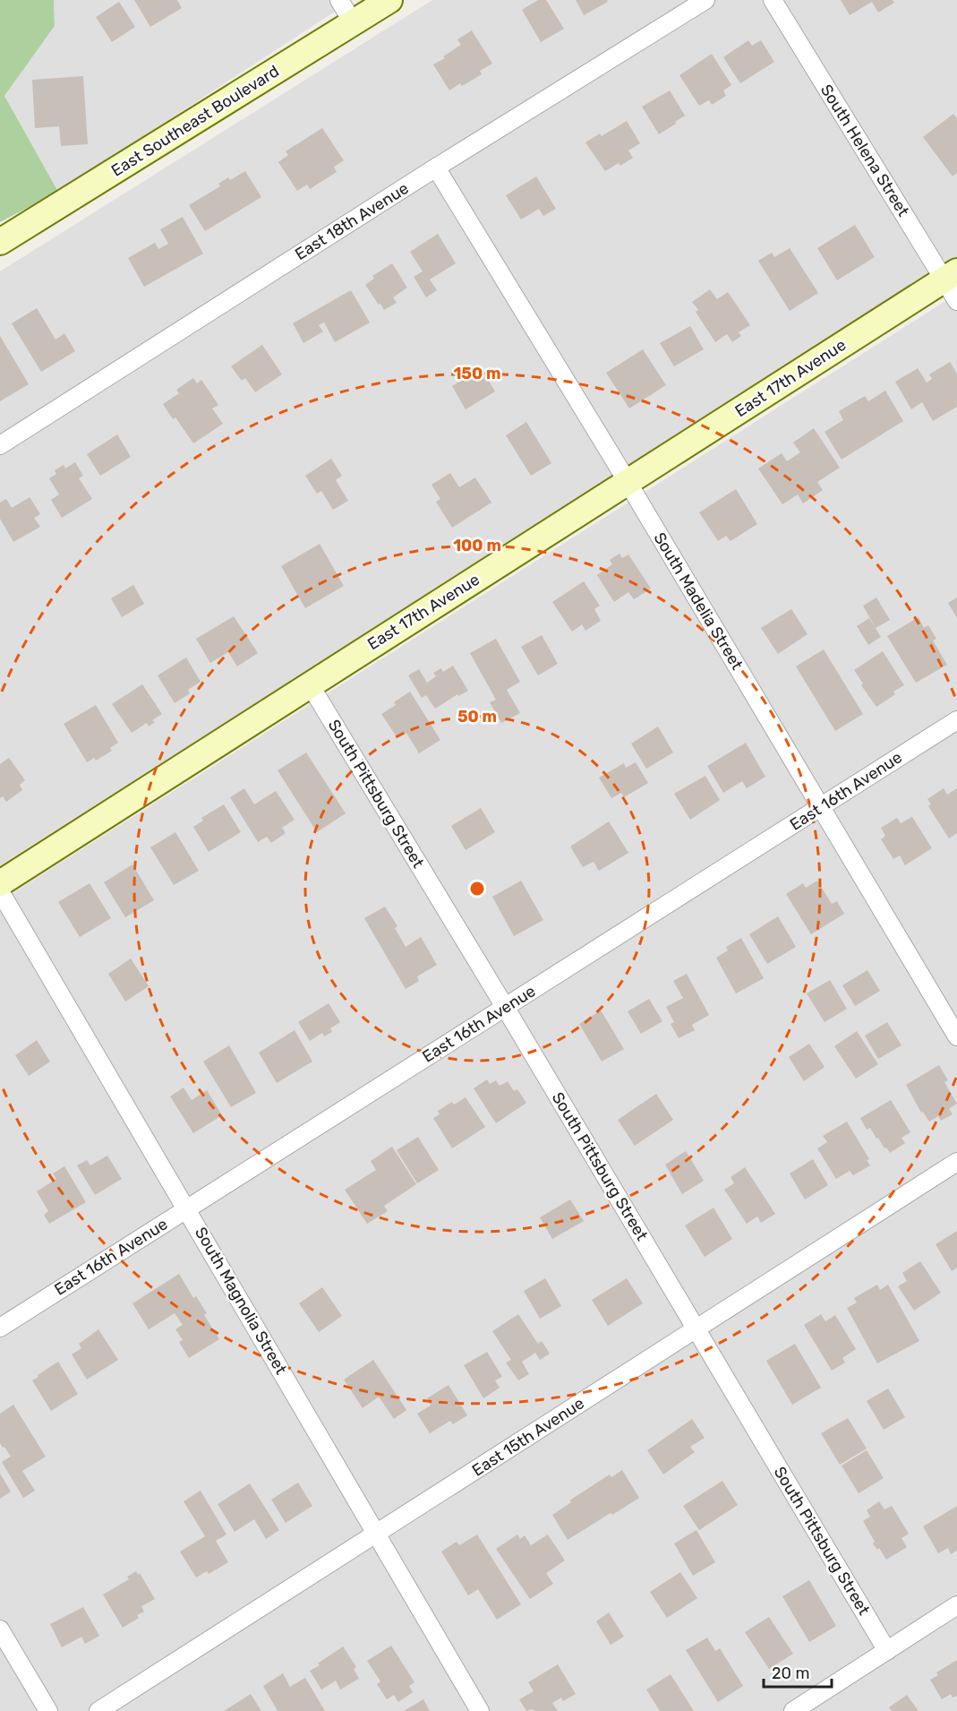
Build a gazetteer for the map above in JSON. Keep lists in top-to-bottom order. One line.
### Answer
{"streets":{"street":["East Southeast Boulevard","South Helena Street","East 18th Avenue","East 17th Avenue","South Madelia Street","East 16th Avenue","South Pittsburg Street","South Magnolia Street","East 15th Avenue"]},"crossings":[["South Helena Street","East 17th Avenue"],["East 18th Avenue","South Madelia Street"],["East 17th Avenue","South Madelia Street"],["East 17th Avenue","South Pittsburg Street"],["South Madelia Street","East 16th Avenue"],["East 16th Avenue","South Pittsburg Street"],["East 16th Avenue","South Magnolia Street"],["South Pittsburg Street","East 15th Avenue"],["South Magnolia Street","East 15th Avenue"]],"scale_bar":"20 m","rings":["150 m","100 m","50 m"]}
